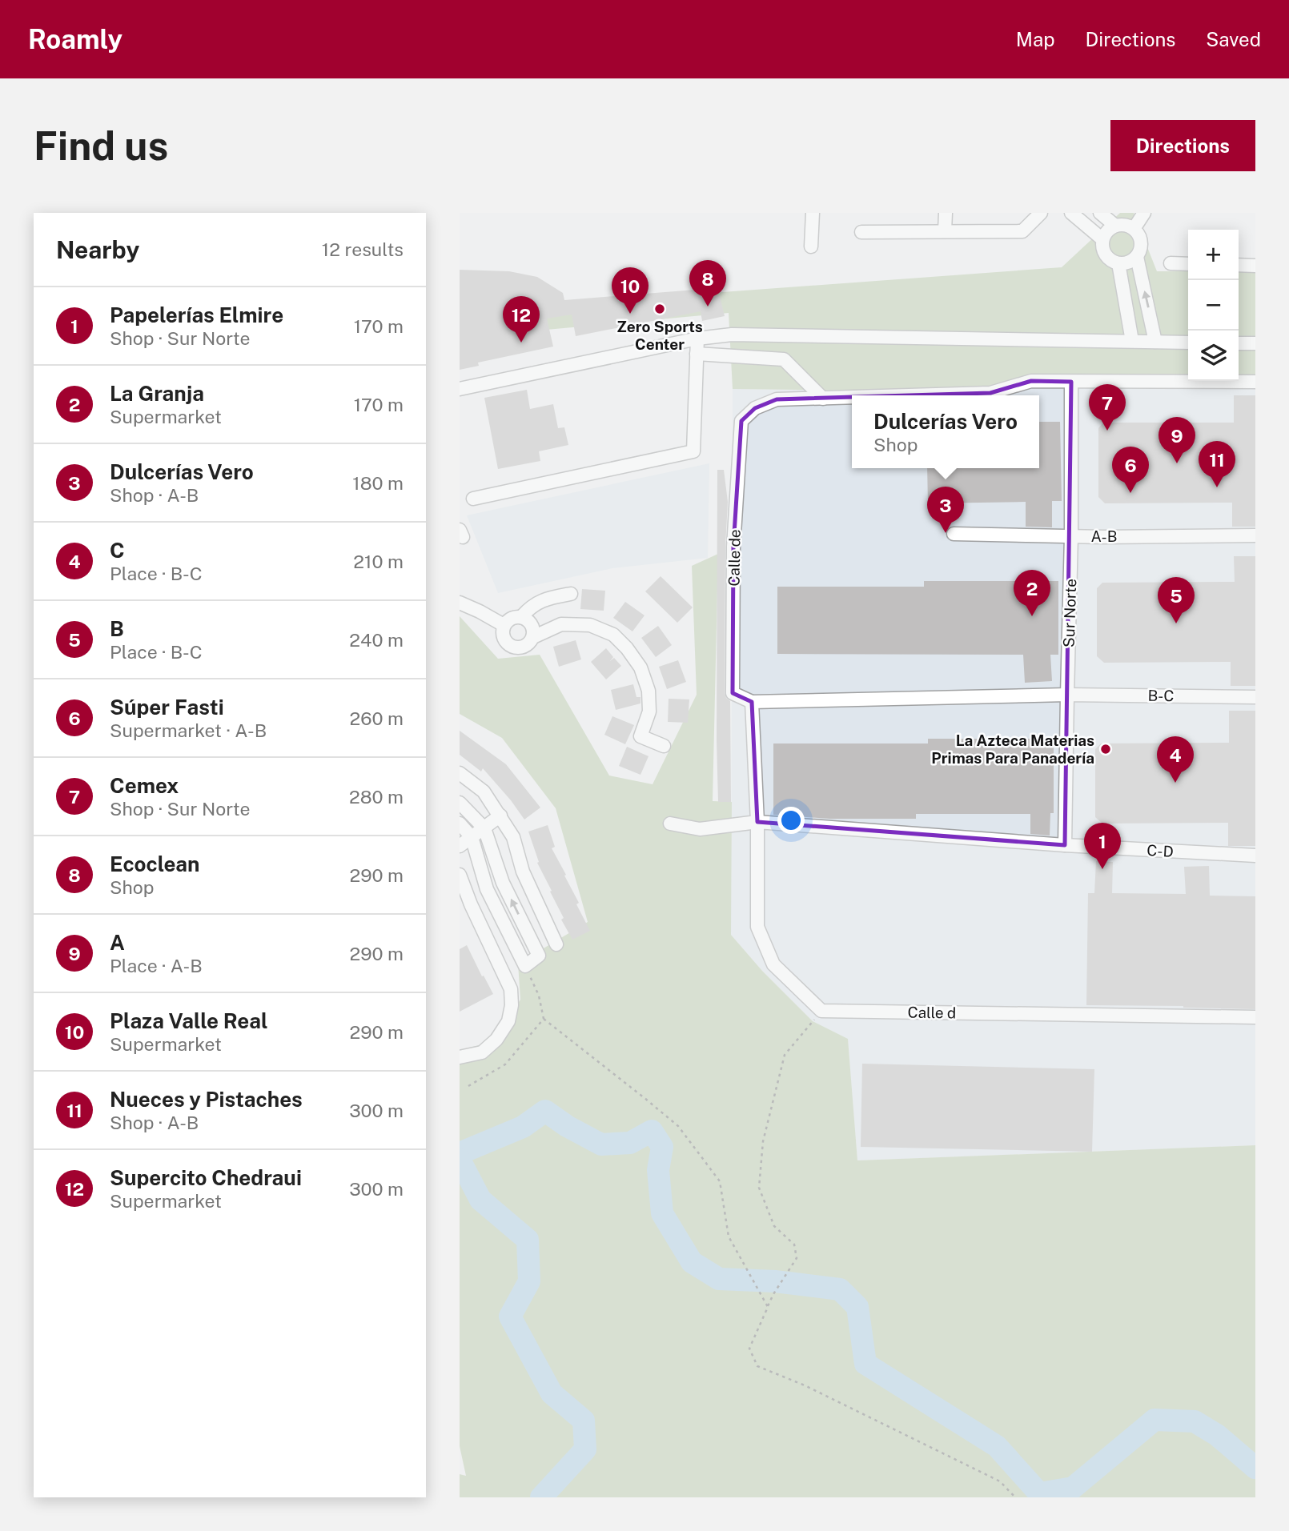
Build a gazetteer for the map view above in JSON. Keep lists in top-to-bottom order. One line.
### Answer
{"streets":{"street":["A-B","Calle de","Sur Norte","B-C","C-D","Calle d"]},"crossings":[["A-B","Sur Norte"],["Calle de","B-C"],["Sur Norte","B-C"],["Sur Norte","C-D"]],"places":["Zero Sports Center","La Azteca Materias Primas Para Panadería"],"page":{"header":"Roamly","nav":["Map","Directions","Saved"],"buttons":"Directions","title":"Find us","heading":["Nearby","12 results"],"map_buttons":["+","−"],"pins":["8","10","12","7","9","11","6","3","2","5","4","1"],"list":[{"mark":"1","name":"Papelerías Elmire","note":"Shop · Sur Norte","value":"170 m"},{"mark":"2","name":"La Granja","note":"Supermarket","value":"170 m"},{"mark":"3","name":"Dulcerías Vero","note":"Shop · A-B","value":"180 m"},{"mark":"4","name":"C","note":"Place · B-C","value":"210 m"},{"mark":"5","name":"B","note":"Place · B-C","value":"240 m"},{"mark":"6","name":"Súper Fasti","note":"Supermarket · A-B","value":"260 m"},{"mark":"7","name":"Cemex","note":"Shop · Sur Norte","value":"280 m"},{"mark":"8","name":"Ecoclean","note":"Shop","value":"290 m"},{"mark":"9","name":"A","note":"Place · A-B","value":"290 m"},{"mark":"10","name":"Plaza Valle Real","note":"Supermarket","value":"290 m"},{"mark":"11","name":"Nueces y Pistaches","note":"Shop · A-B","value":"300 m"},{"mark":"12","name":"Supercito Chedraui","note":"Supermarket","value":"300 m"}],"popup":["Dulcerías Vero","Shop"]}}
